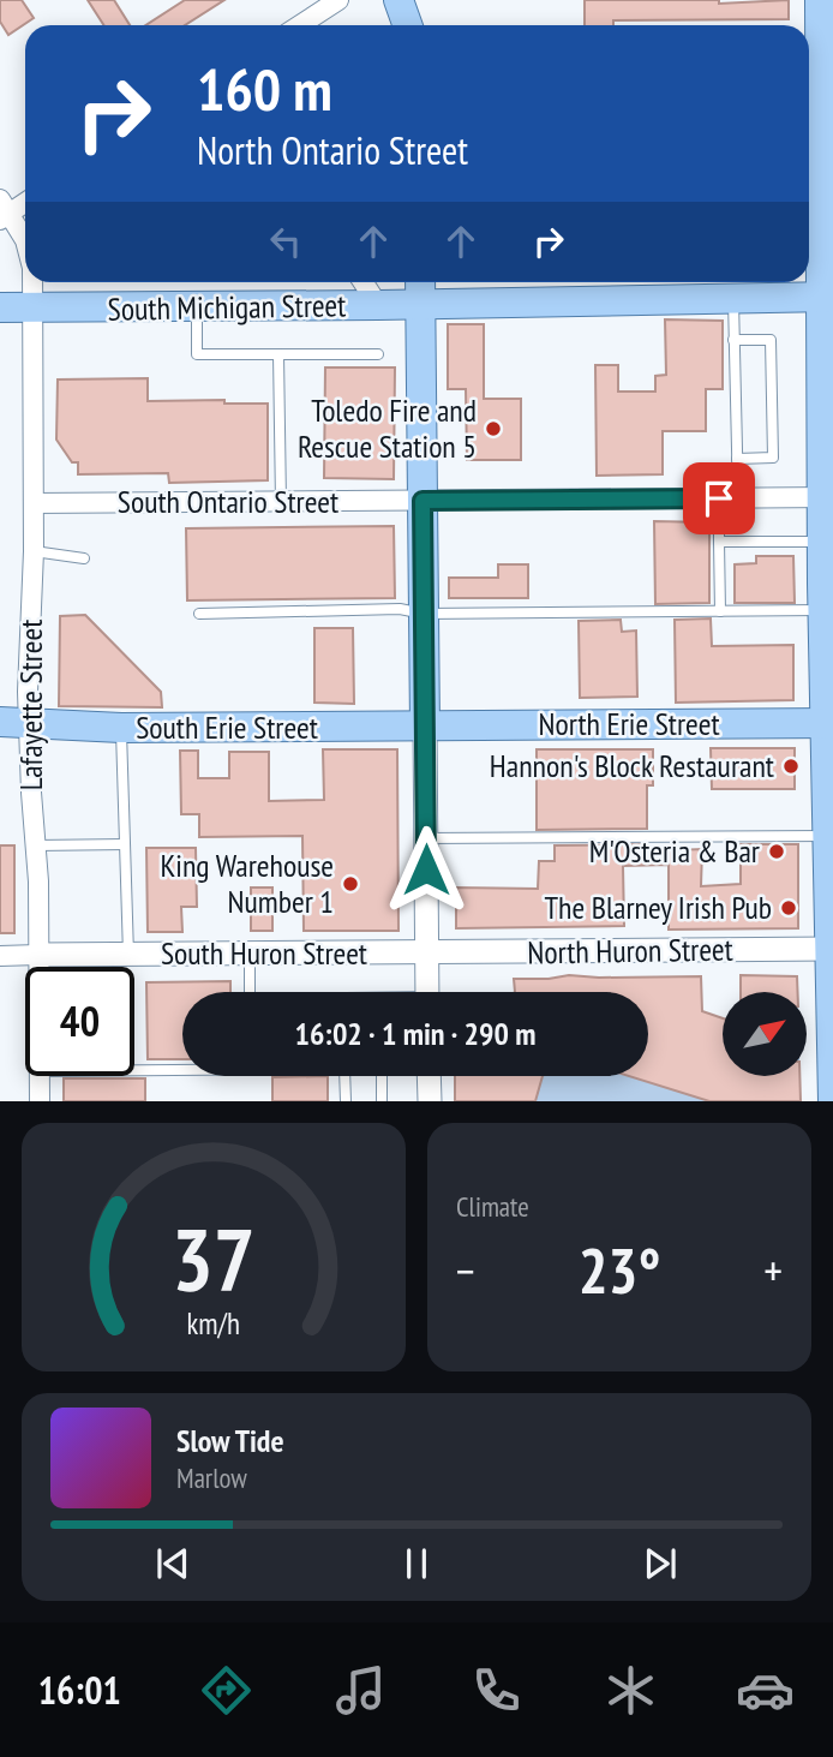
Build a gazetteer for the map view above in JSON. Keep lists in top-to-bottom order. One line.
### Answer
{"streets":{"main road":["South Michigan Street","North Erie Street","South Erie Street"],"street":["South Ontario Street","Lafayette Street","North Huron Street","South Huron Street"]},"crossings":[["South Michigan Street","Lafayette Street"],["South Ontario Street","Lafayette Street"],["Lafayette Street","South Erie Street"],["Lafayette Street","South Huron Street"],["North Erie Street","South Erie Street"],["North Huron Street","South Huron Street"]],"places":["Toledo Fire and Rescue Station 5","Hannon's Block Restaurant","M'Osteria & Bar","King Warehouse Number 1","The Blarney Irish Pub"],"north":"top right","page":{"turn":["160 m","North Ontario Street"],"limit":"40","trip":"16:02 · 1 min · 290 m","tile":"Climate","heat":["−","23°","+"],"song":["Slow Tide","Marlow"],"tabs":"16:01","gauge":["37","km/h"]}}
